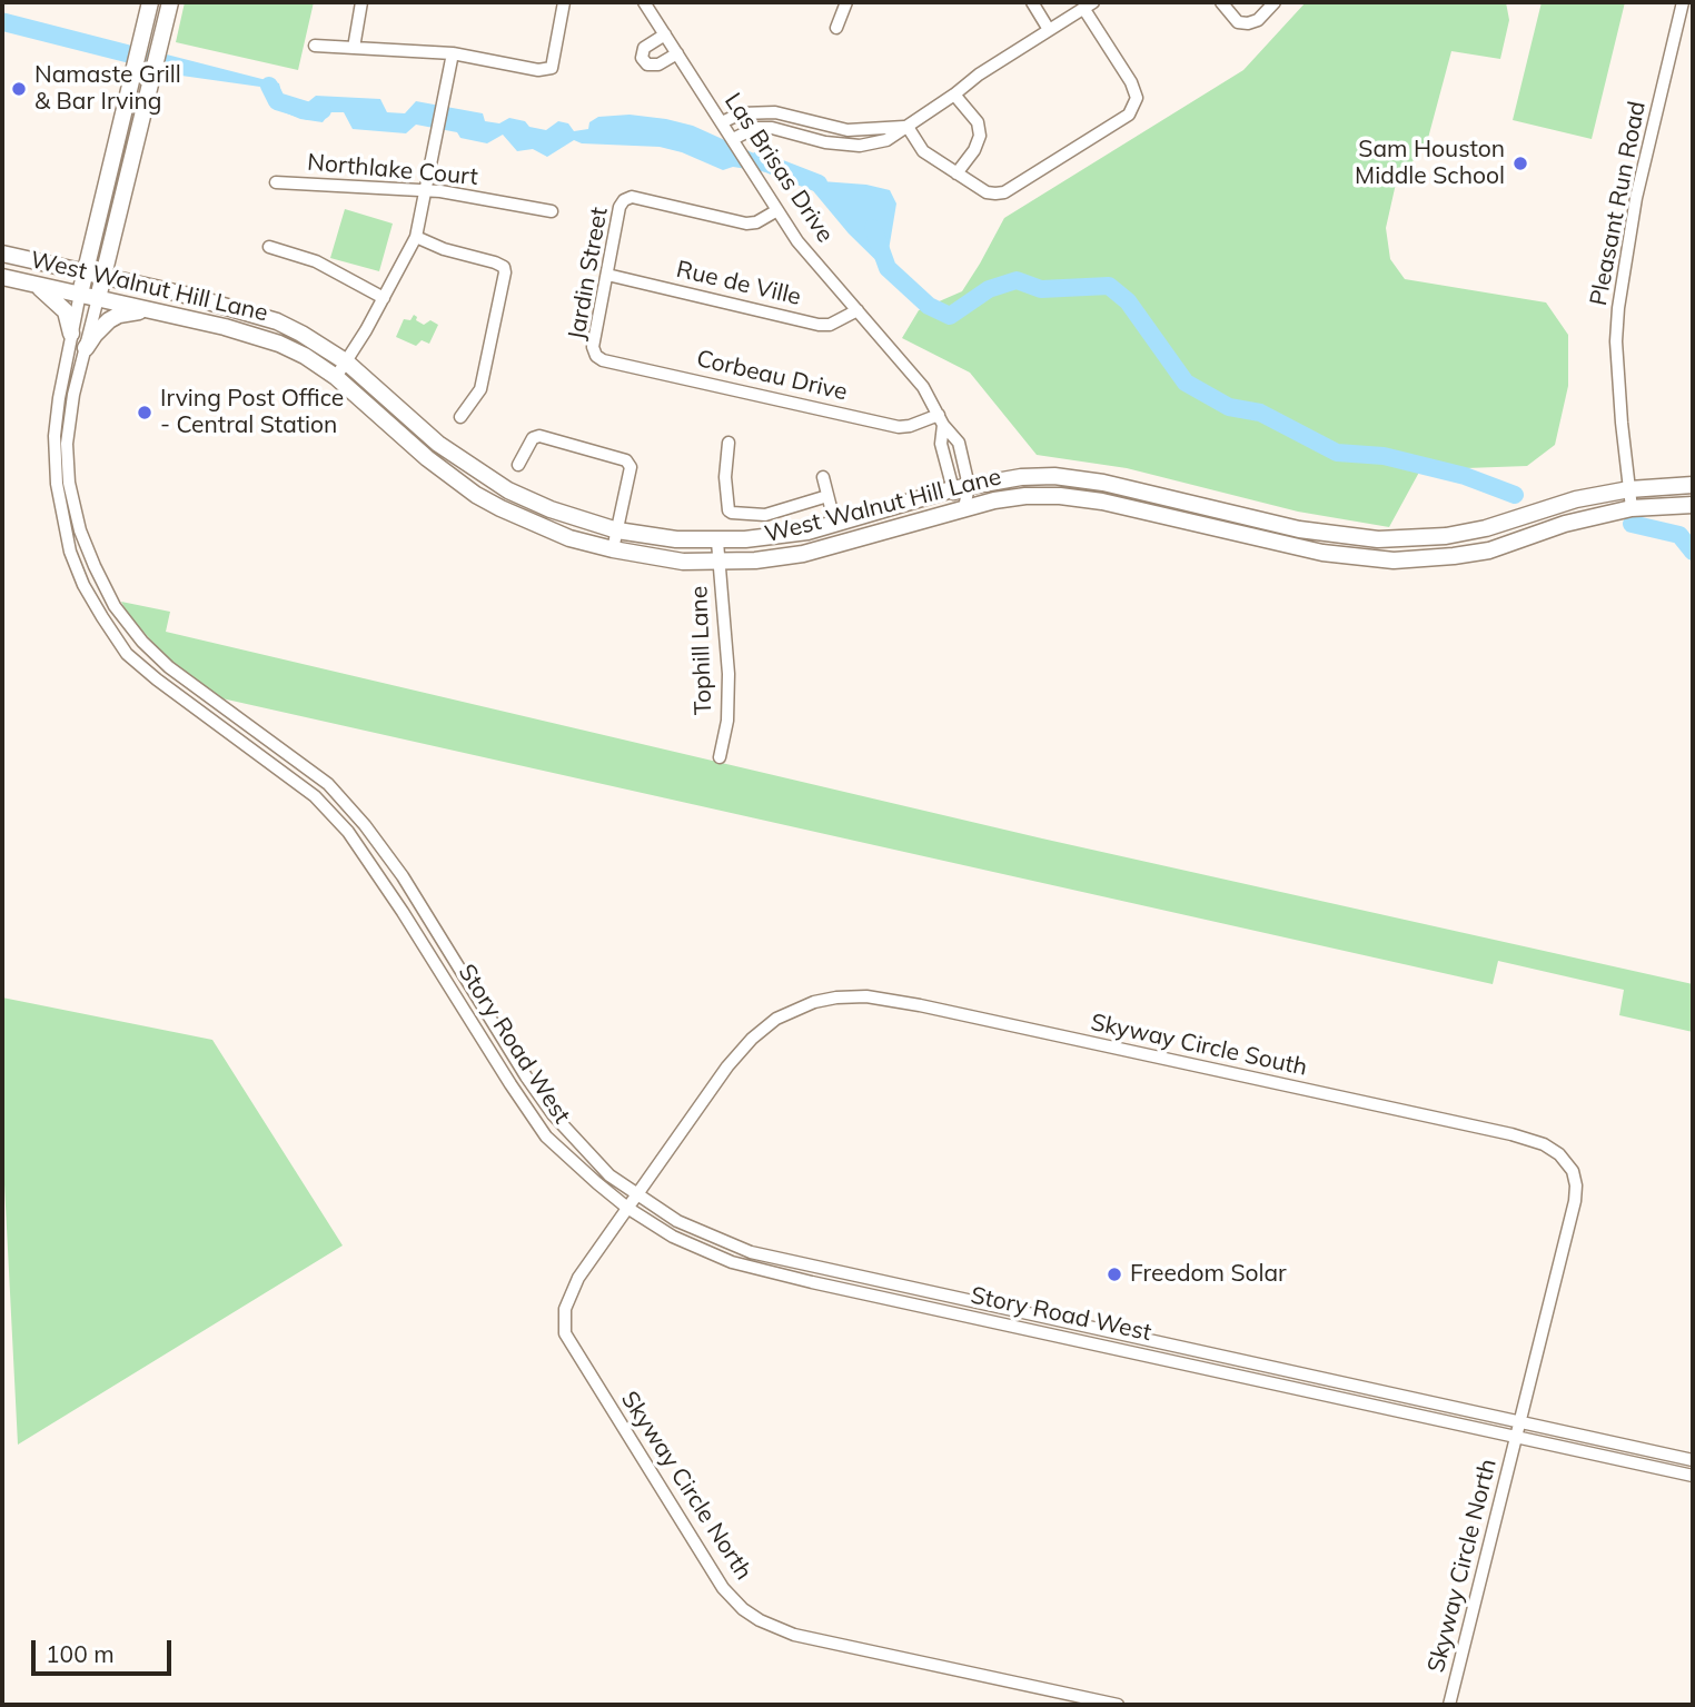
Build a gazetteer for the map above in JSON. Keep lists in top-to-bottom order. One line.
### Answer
{"streets":{"main road":["West Walnut Hill Lane"],"street":["Las Brisas Drive","Northlake Court","Pleasant Run Road","Jardin Street","Rue de Ville","Corbeau Drive","Tophill Lane","Story Road West","Skyway Circle South","Skyway Circle North"]},"crossings":[["Las Brisas Drive","Jardin Street"],["Las Brisas Drive","Rue de Ville"],["Las Brisas Drive","West Walnut Hill Lane"],["Las Brisas Drive","Corbeau Drive"],["Pleasant Run Road","West Walnut Hill Lane"],["Jardin Street","Rue de Ville"],["Jardin Street","Corbeau Drive"],["West Walnut Hill Lane","Tophill Lane"],["West Walnut Hill Lane","Story Road West"],["Story Road West","Skyway Circle South"],["Story Road West","Skyway Circle North"],["Skyway Circle South","Skyway Circle North"]],"places":["Namaste Grill & Bar Irving","Sam Houston Middle School","Irving Post Office - Central Station","Freedom Solar"],"scale_bar":"100 m"}
